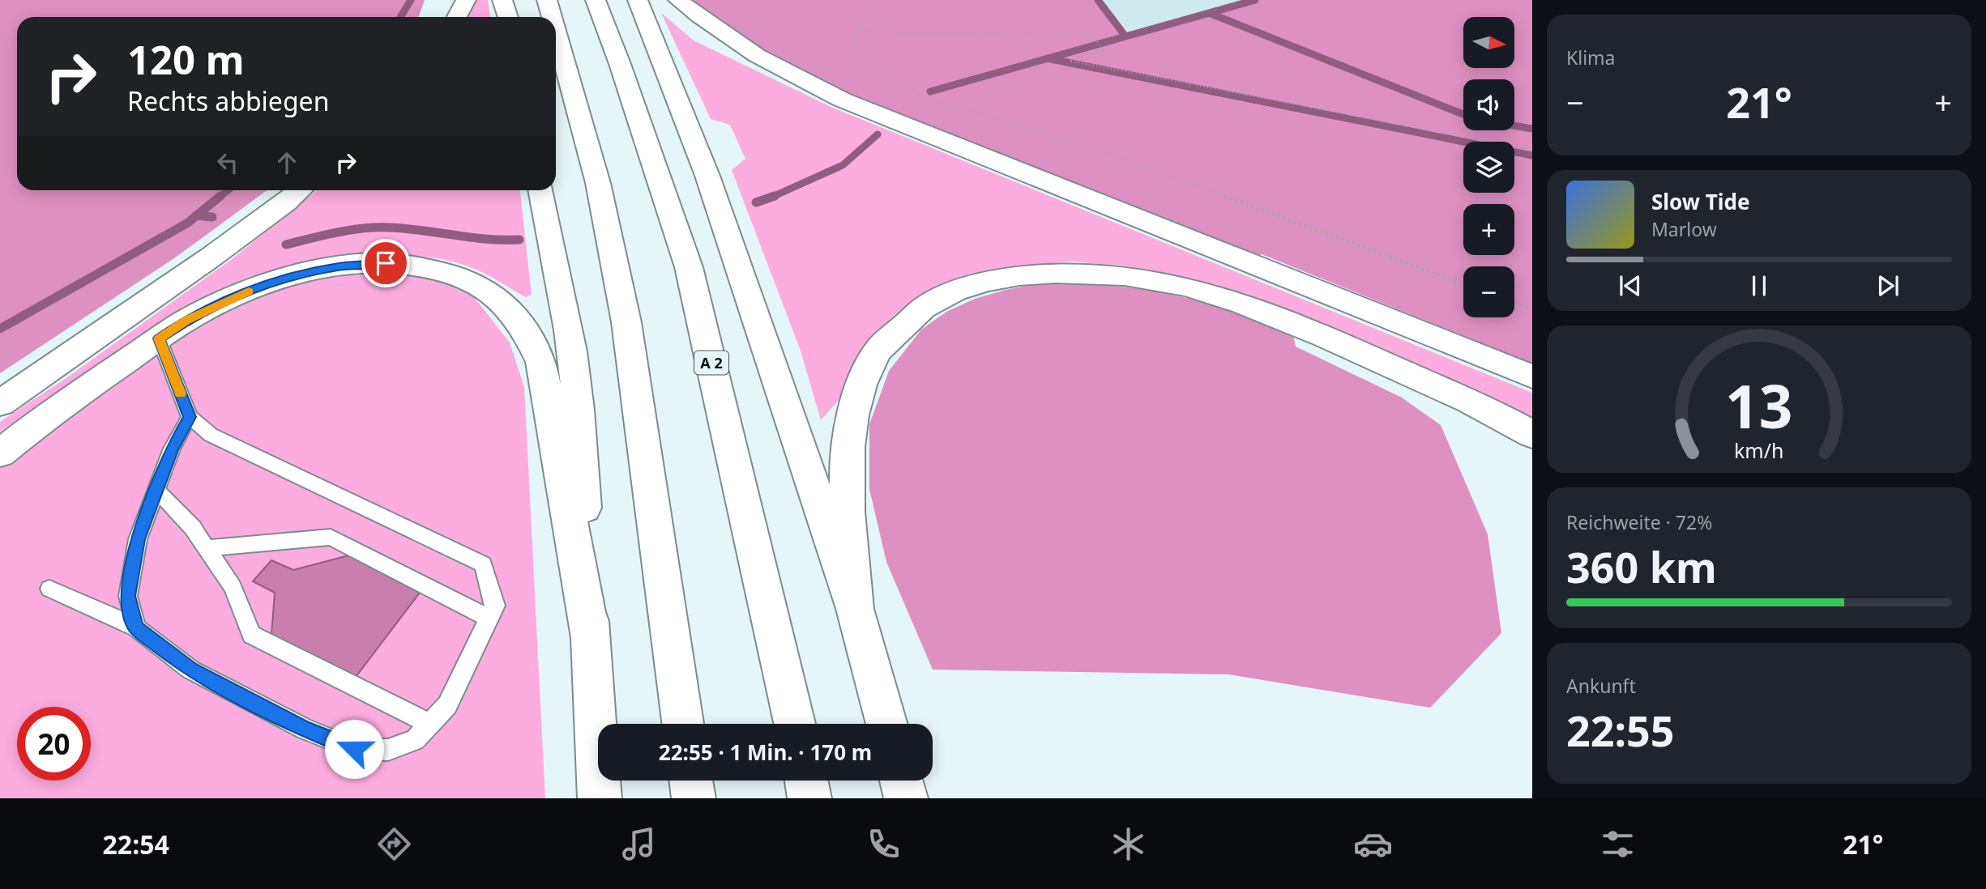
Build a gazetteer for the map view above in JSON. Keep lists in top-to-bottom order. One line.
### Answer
{"streets":{"highway":["A 2"]},"north":"right","page":{"tile":["Klima",["Reichweite · 72%","360 km"],["Ankunft","22:55"]],"map_buttons":["+","−"],"turn":["120 m","Rechts abbiegen"],"heat":["−","21°","+"],"song":["Slow Tide","Marlow"],"limit":"20","trip":"22:55 · 1 Min. · 170 m","tabs":["22:54","21°"],"gauge":["13","km/h"]}}
